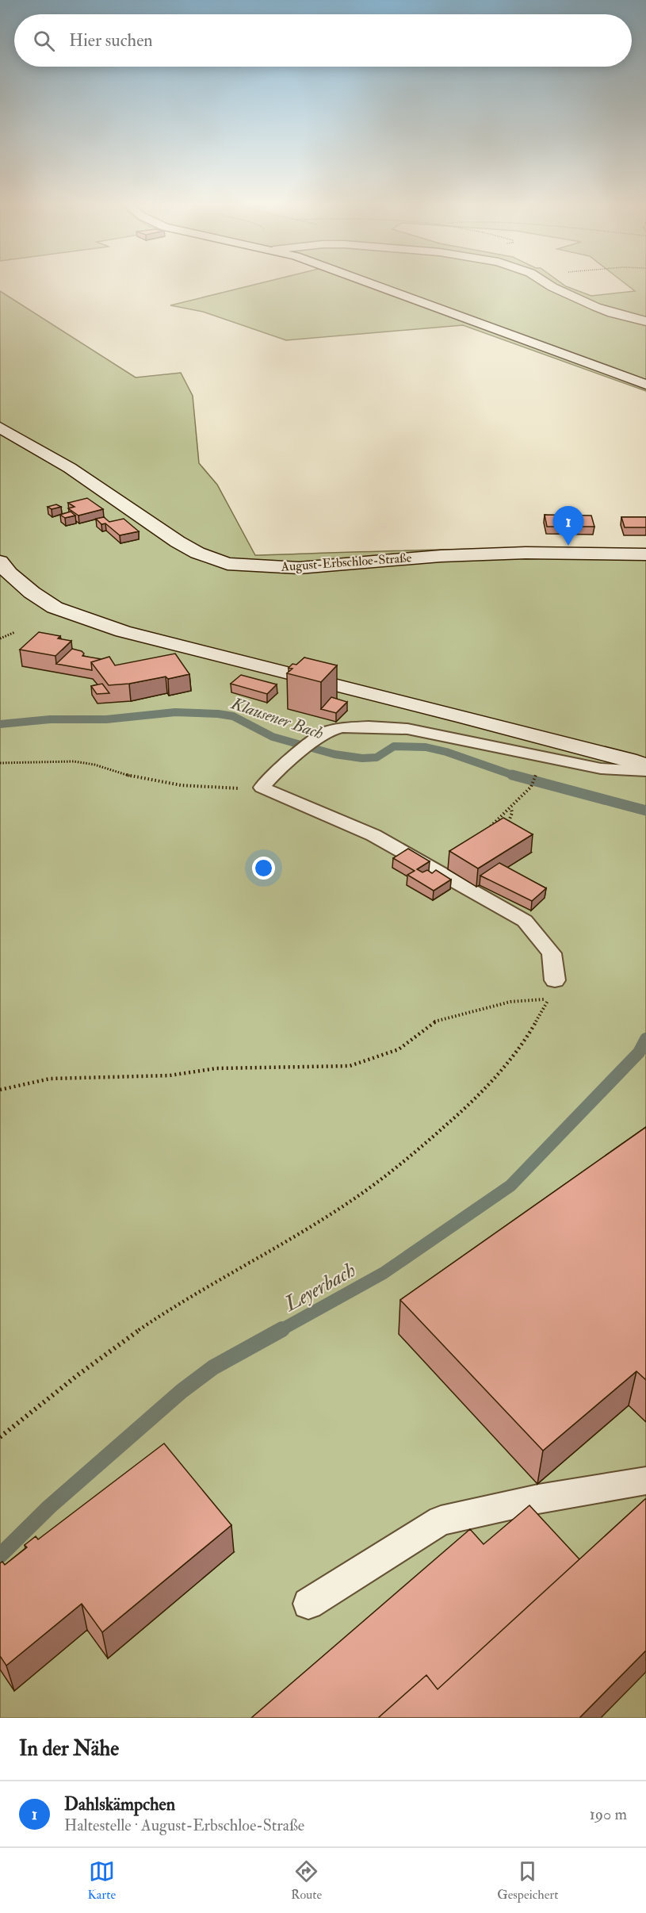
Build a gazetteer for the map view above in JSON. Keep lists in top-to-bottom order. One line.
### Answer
{"streets":{"main road":["August-Erbschloe-Straße"]},"water":["Klausener Bach","Leyerbach"],"page":{"search":"Hier suchen","pins":"1","heading":"In der Nähe","list":[{"mark":"1","name":"Dahlskämpchen","note":"Haltestelle · August-Erbschloe-Straße","value":"190 m"}],"nav":["Karte","Route","Gespeichert"]}}
